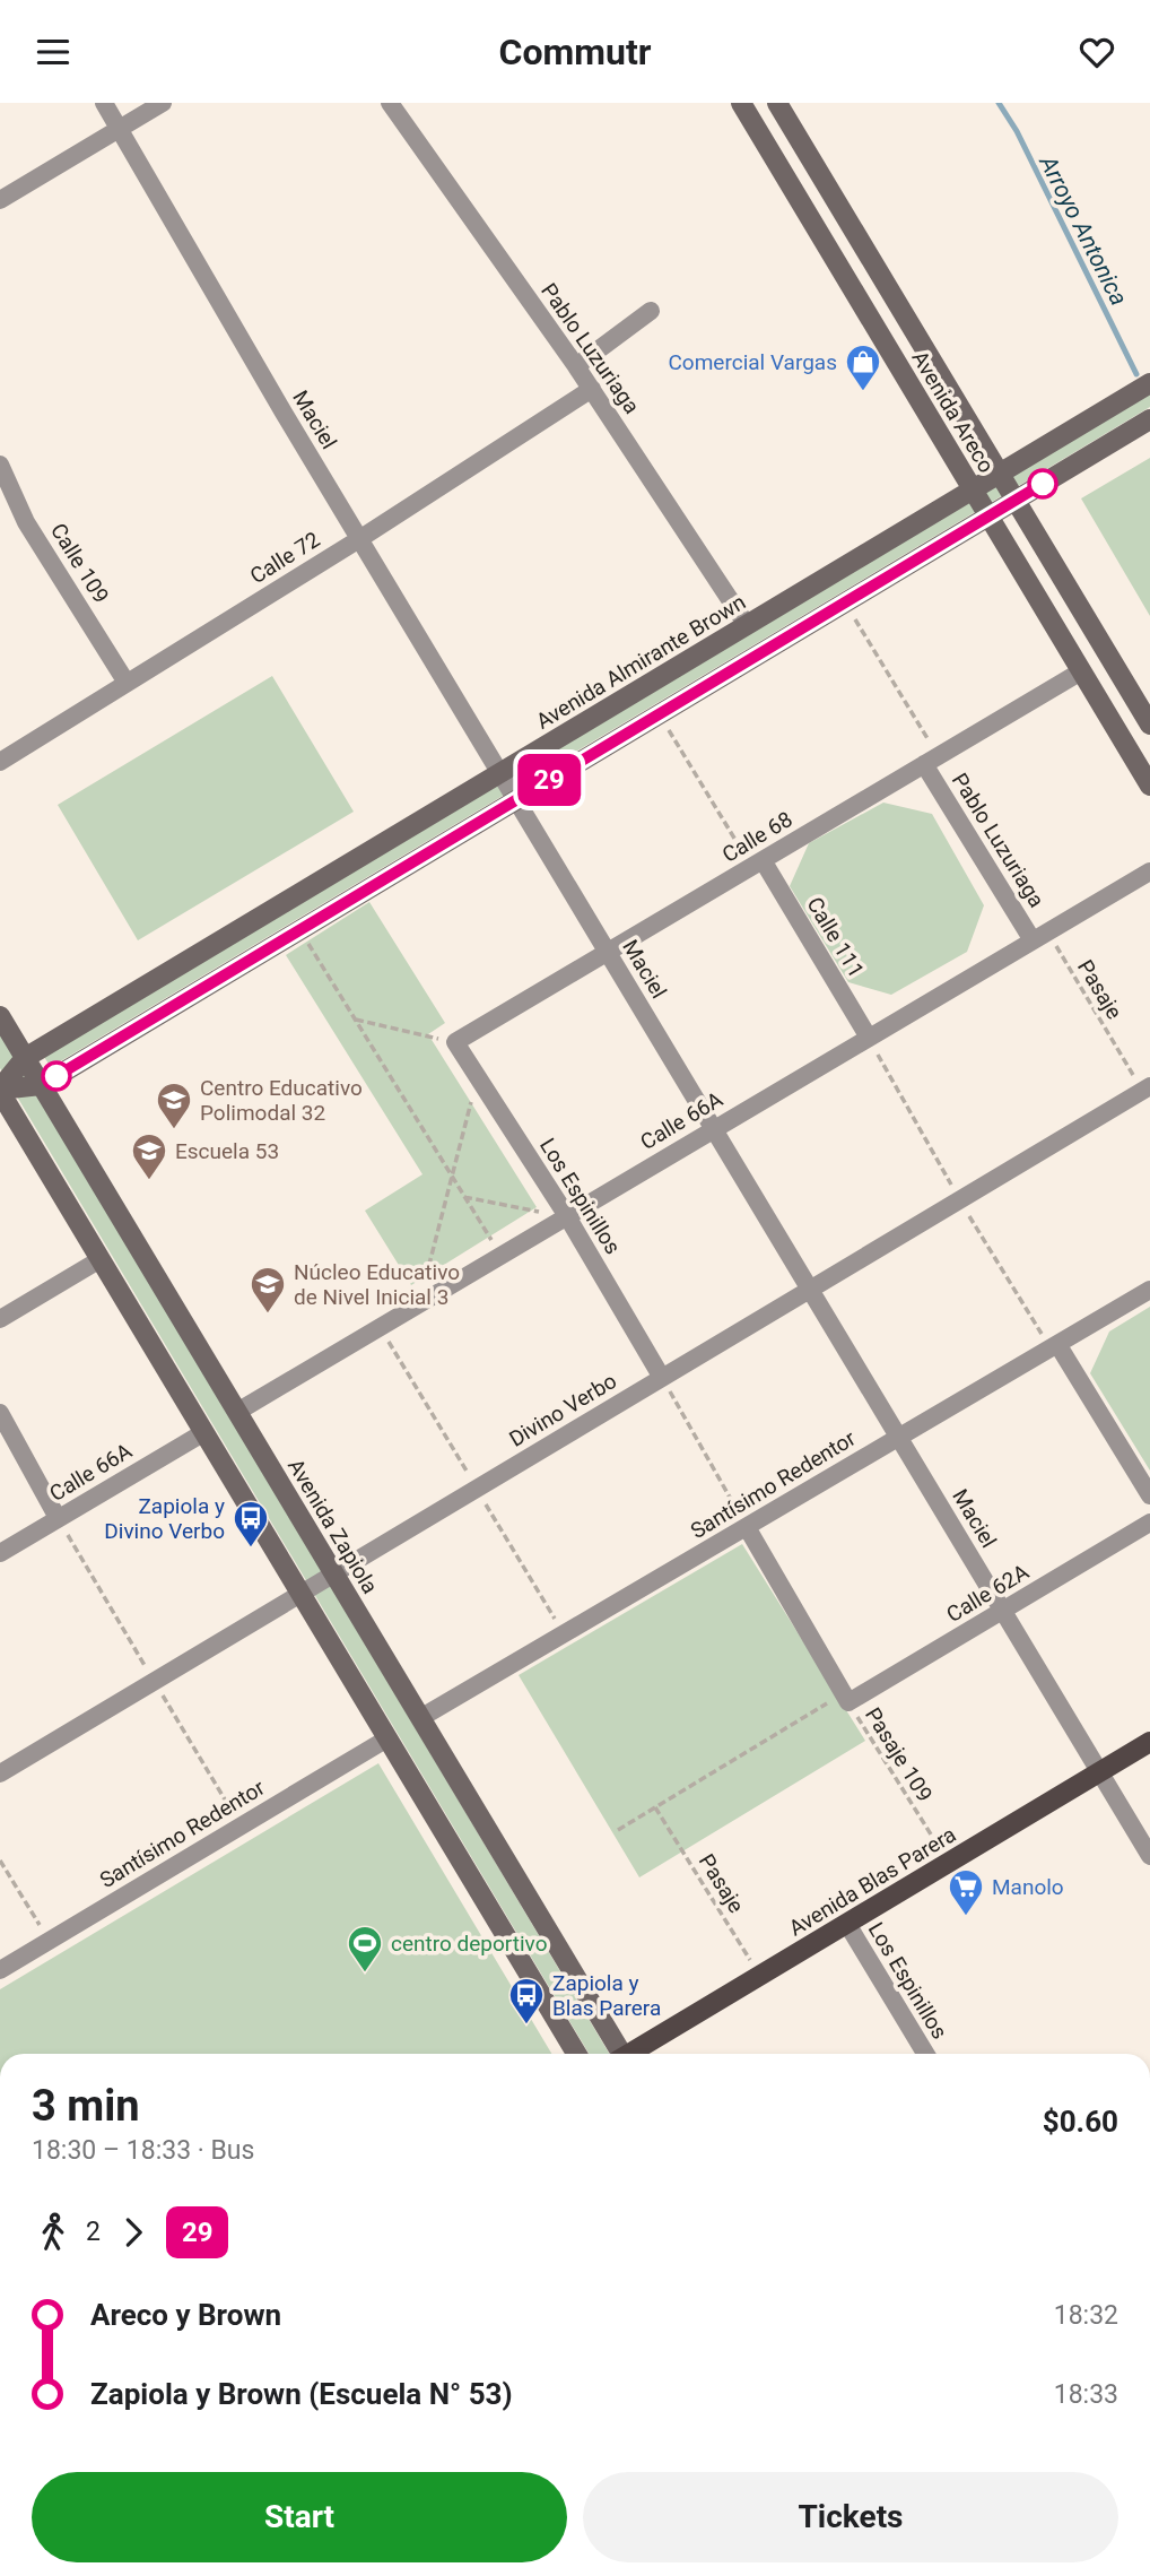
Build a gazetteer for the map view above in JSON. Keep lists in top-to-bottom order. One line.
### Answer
{"streets":{"main road":["Avenida Areco","Avenida Almirante Brown","Avenida Zapiola","Avenida Blas Parera"],"street":["Pablo Luzuriaga","Maciel","Calle 72","Calle 109","Calle 68","Calle 111","Calle 66A","Los Espinillos","Divino Verbo","Santísimo Redentor","Calle 62A"],"path":["Pasaje","Pasaje 109"]},"crossings":[["Pablo Luzuriaga","Calle 72"],["Pablo Luzuriaga","Avenida Almirante Brown"],["Pablo Luzuriaga","Calle 68"],["Pablo Luzuriaga","Pasaje"],["Pablo Luzuriaga","Calle 66A"],["Avenida Areco","Avenida Almirante Brown"],["Avenida Areco","Calle 68"],["Maciel","Calle 72"],["Maciel","Avenida Almirante Brown"],["Maciel","Calle 68"],["Maciel","Calle 66A"],["Maciel","Divino Verbo"],["Maciel","Santísimo Redentor"],["Maciel","Calle 62A"],["Maciel","Avenida Blas Parera"],["Calle 72","Calle 109"],["Avenida Almirante Brown","Avenida Zapiola"],["Calle 68","Calle 111"],["Calle 68","Los Espinillos"],["Calle 111","Calle 66A"],["Pasaje","Calle 66A"],["Pasaje","Divino Verbo"],["Pasaje","Avenida Blas Parera"],["Calle 66A","Los Espinillos"],["Calle 66A","Avenida Zapiola"],["Los Espinillos","Divino Verbo"],["Los Espinillos","Avenida Blas Parera"],["Divino Verbo","Avenida Zapiola"],["Santísimo Redentor","Avenida Zapiola"],["Calle 62A","Pasaje 109"],["Pasaje 109","Avenida Blas Parera"]],"water":["Arroyo Antonica"],"places":{"shop":["Comercial Vargas"],"school or university":["Centro Educativo Polimodal 32","Escuela 53","Núcleo Educativo de Nivel Inicial 3"],"bus stop":["Zapiola y Divino Verbo","Zapiola y Blas Parera"],"supermarket":["Manolo"],"sports":["centro deportivo"]},"lines":["bus line 29"],"page":{"header":"Commutr","on_map":"29","heading":["3 min","18:30 – 18:33 · Bus","$0.60"],"legs":["2","29"],"list":[{"name":"Areco y Brown","value":"18:32"},{"name":"Zapiola y Brown (Escuela N° 53)","value":"18:33"}],"buttons":["Start","Tickets"]}}
